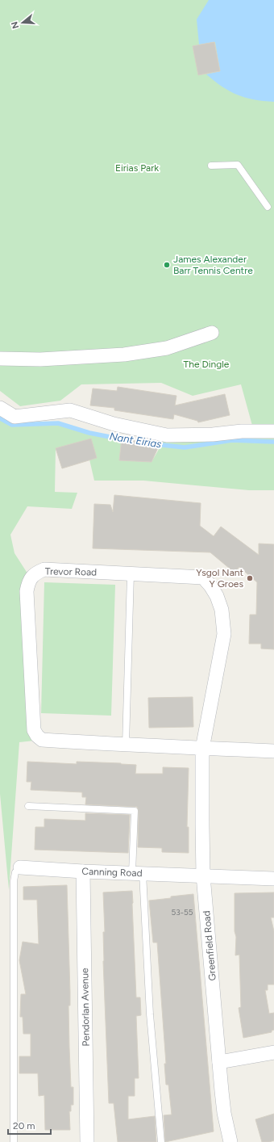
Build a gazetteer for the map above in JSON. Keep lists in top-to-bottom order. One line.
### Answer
{"streets":{"street":["Trevor Road","Canning Road","Greenfield Road","Pendorlan Avenue"]},"crossings":[["Trevor Road","Greenfield Road"],["Canning Road","Greenfield Road"],["Canning Road","Pendorlan Avenue"]],"water":["Nant Eirias"],"parks":["Eirias Park","The Dingle"],"places":["James Alexander Barr Tennis Centre","Ysgol Nant Y Groes"],"house_numbers":["53-55"],"scale_bar":"20 m","north":"left"}
